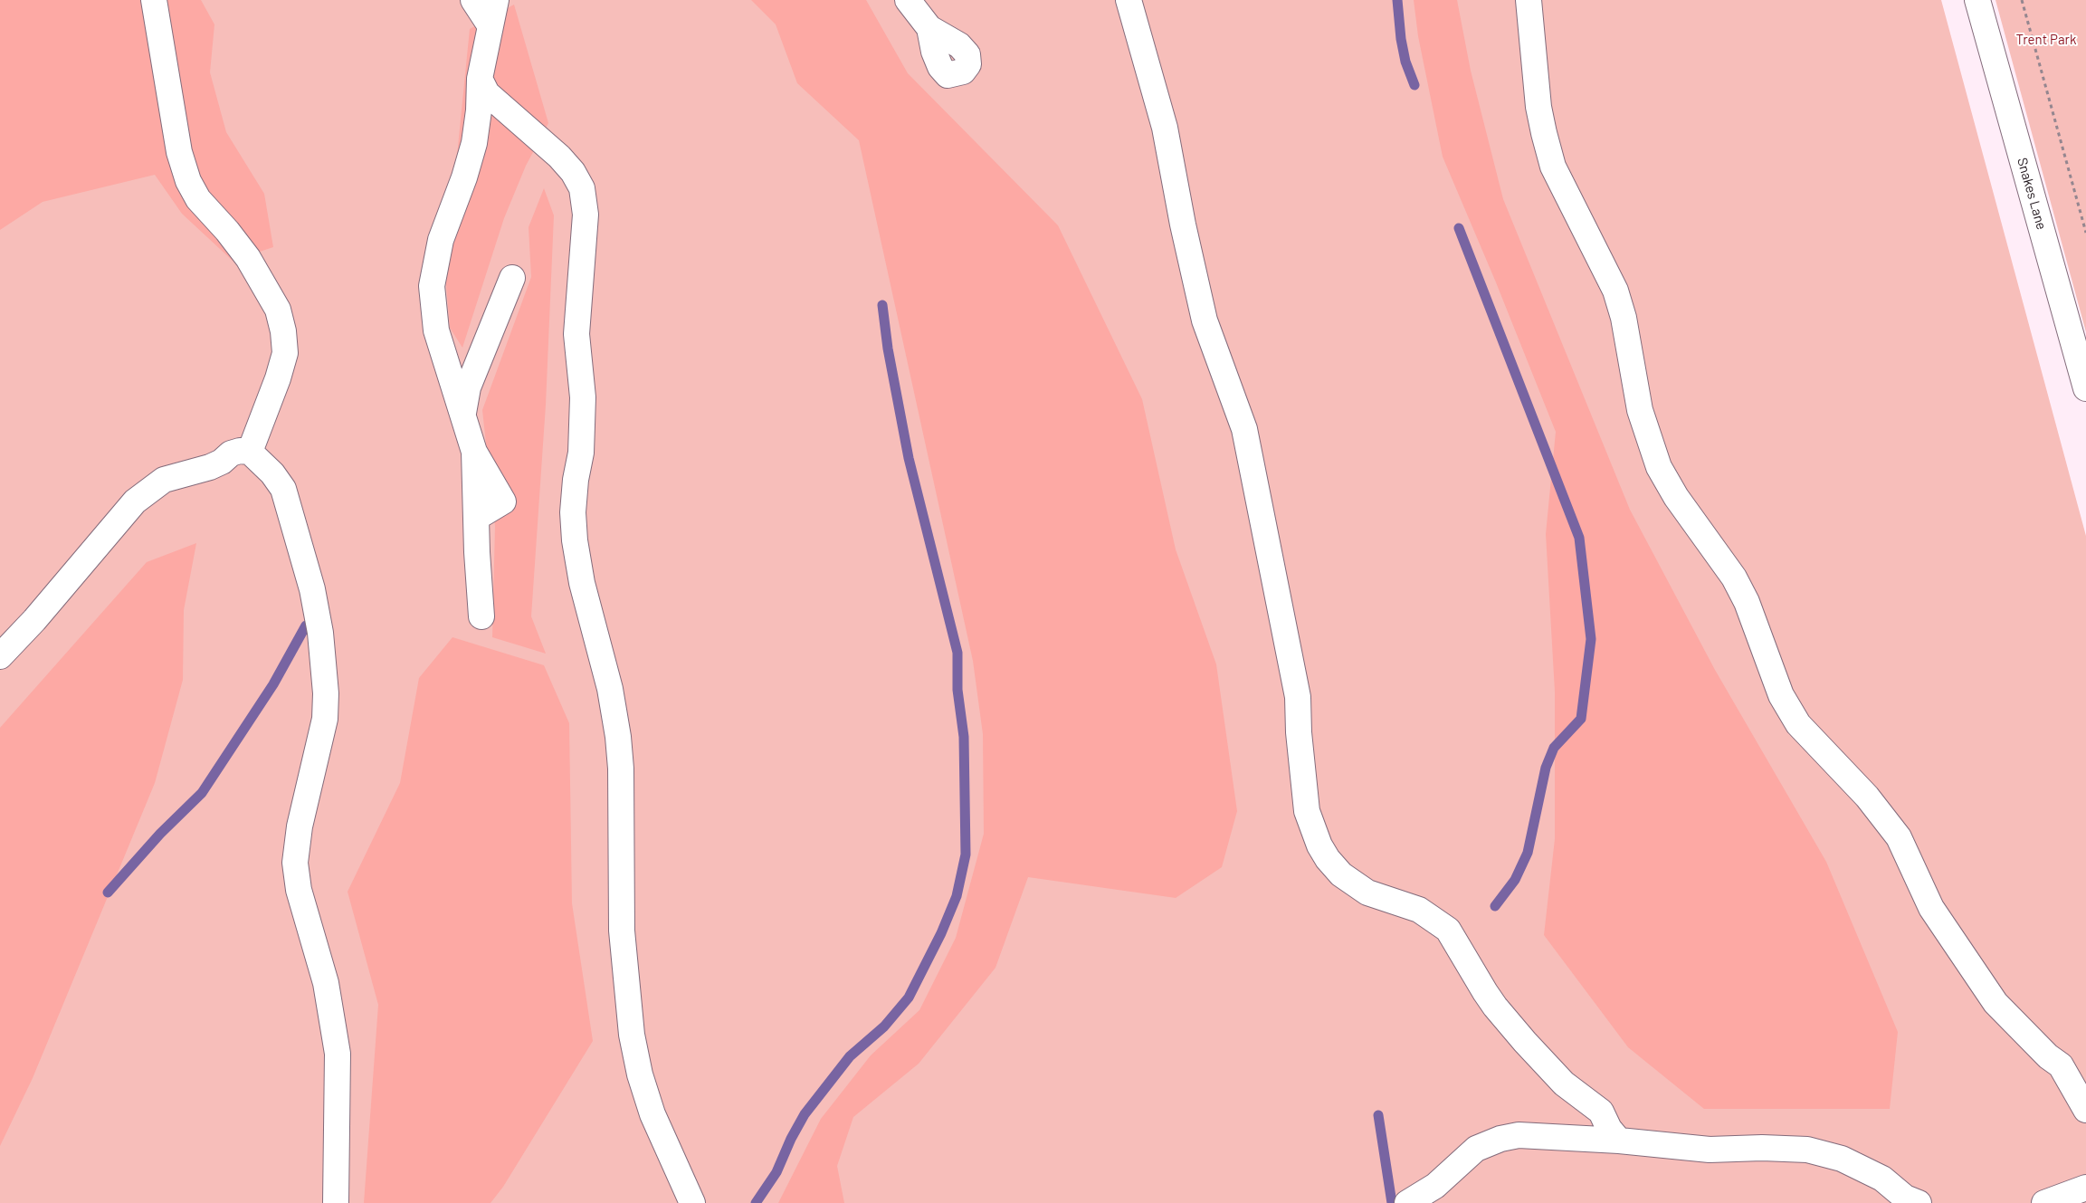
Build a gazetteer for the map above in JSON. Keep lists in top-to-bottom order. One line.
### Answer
{"streets":{"street":["Snakes Lane"]},"parks":["Trent Park"]}
